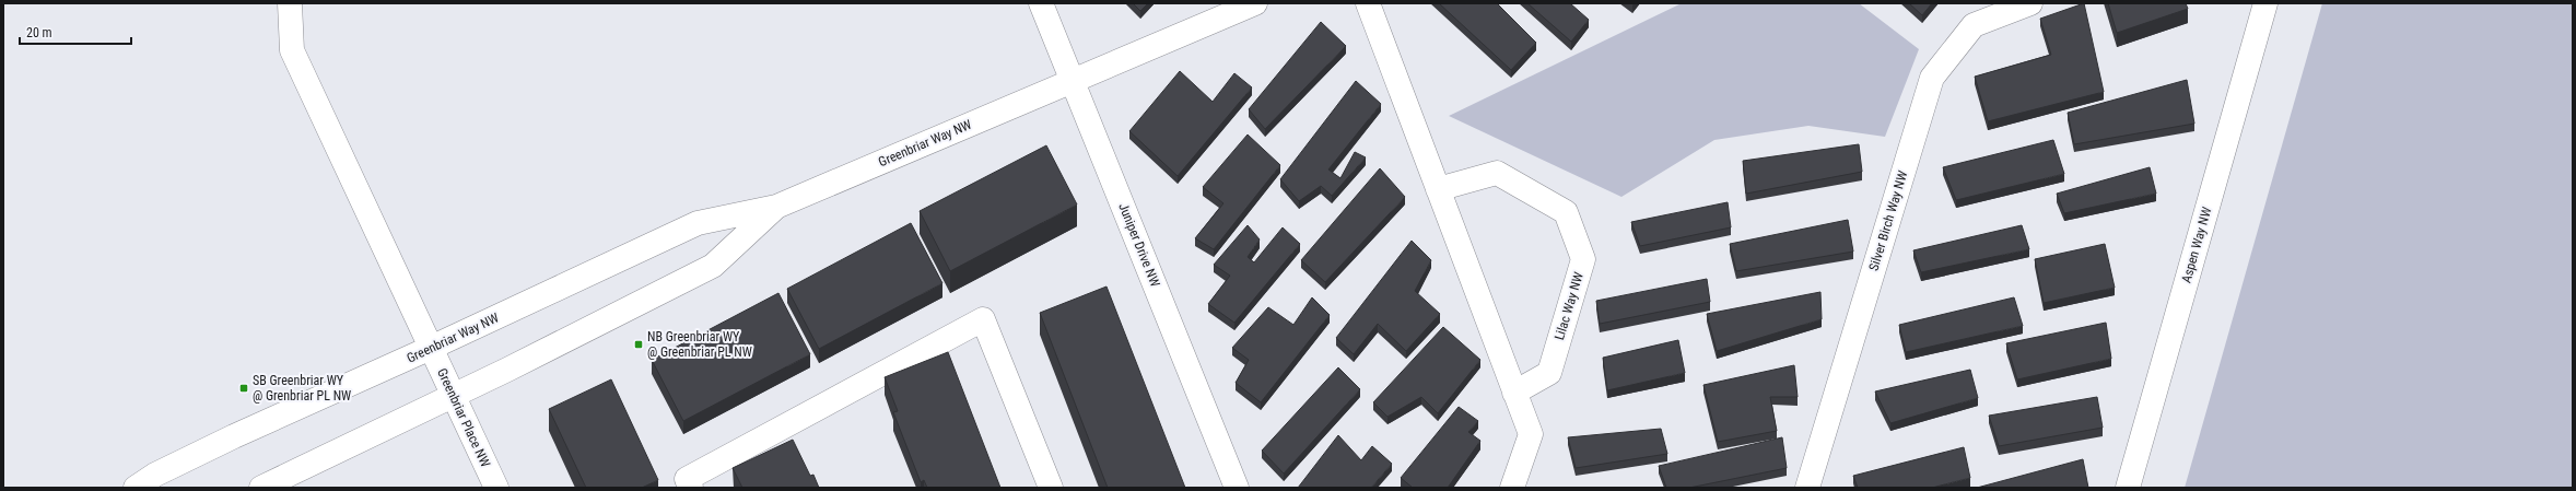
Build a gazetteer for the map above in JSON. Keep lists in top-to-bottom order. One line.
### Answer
{"streets":{"street":["Greenbriar Way NW","Silver Birch Way NW","Juniper Drive NW","Aspen Way NW","Lilac Way NW","Greenbriar Place NW"]},"crossings":[["Greenbriar Way NW","Juniper Drive NW"],["Greenbriar Way NW","Greenbriar Place NW"]],"places":{"transit":["NB Greenbriar WY @ Greenbriar PL NW","SB Greenbriar WY @ Grenbriar PL NW"]},"scale_bar":"20 m"}
